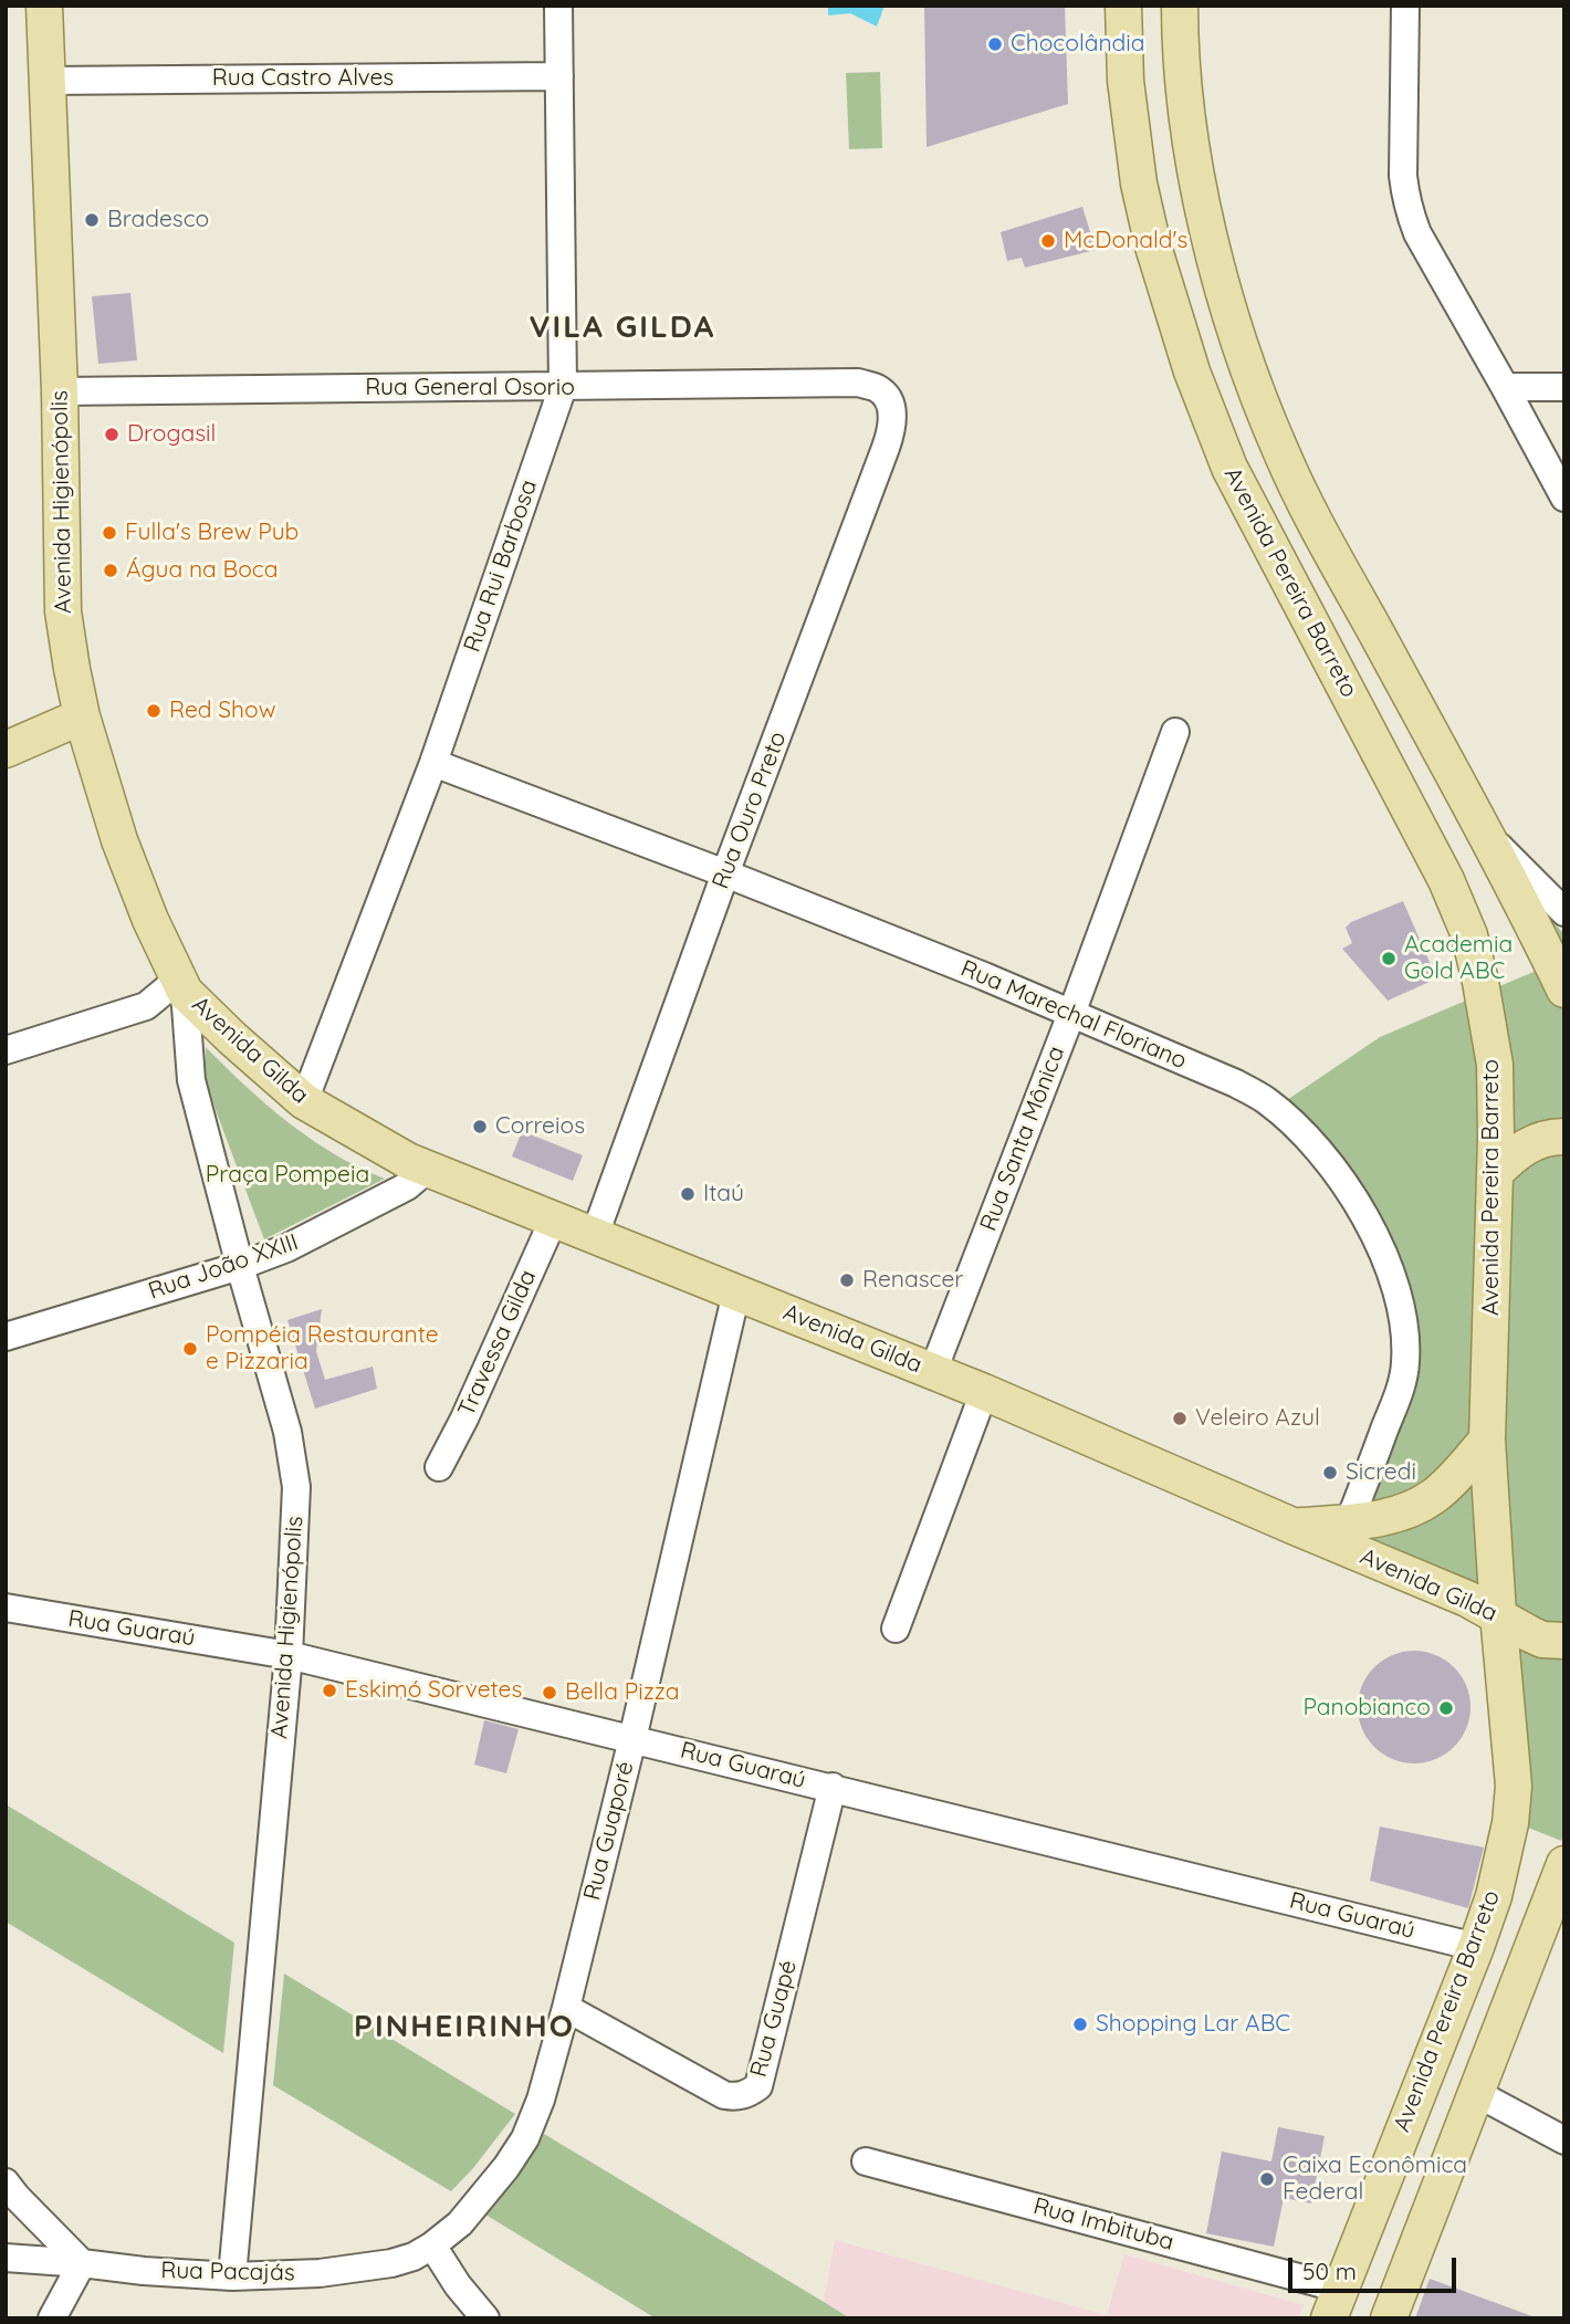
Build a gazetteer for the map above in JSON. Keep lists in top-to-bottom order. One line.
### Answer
{"streets":{"main road":["Avenida Higienópolis","Avenida Pereira Barreto","Avenida Gilda"],"street":["Rua Castro Alves","Rua General Osorio","Rua Rui Barbosa","Rua Ouro Preto","Rua Marechal Floriano","Rua Santa Mônica","Rua João XXIII","Travessa Gilda","Rua Guaraú","Rua Guaporé","Rua Guapé","Rua Imbituba","Rua Pacajás"]},"crossings":[["Rua Castro Alves","Avenida Higienópolis"],["Rua Castro Alves","Rua Rui Barbosa"],["Rua General Osorio","Avenida Higienópolis"],["Rua General Osorio","Rua Rui Barbosa"],["Rua General Osorio","Rua Ouro Preto"],["Avenida Higienópolis","Avenida Gilda"],["Avenida Higienópolis","Rua João XXIII"],["Avenida Higienópolis","Rua Guaraú"],["Avenida Higienópolis","Rua Pacajás"],["Rua Rui Barbosa","Rua Marechal Floriano"],["Rua Rui Barbosa","Avenida Gilda"],["Avenida Pereira Barreto","Avenida Gilda"],["Avenida Pereira Barreto","Rua Guaraú"],["Avenida Pereira Barreto","Rua Imbituba"],["Rua Ouro Preto","Rua Marechal Floriano"],["Rua Ouro Preto","Avenida Gilda"],["Rua Marechal Floriano","Rua Santa Mônica"],["Avenida Gilda","Rua Santa Mônica"],["Avenida Gilda","Rua João XXIII"],["Avenida Gilda","Travessa Gilda"],["Avenida Gilda","Rua Guaporé"],["Rua Guaraú","Rua Guaporé"],["Rua Guaraú","Rua Guapé"],["Rua Guaporé","Rua Guapé"],["Rua Guaporé","Rua Pacajás"]],"districts":["VILA GILDA","PINHEIRINHO"],"parks":["Praça Pompeia"],"places":["Chocolândia","Bradesco","McDonald's","Drogasil","Fulla's Brew Pub","Água na Boca","Red Show","Academia Gold ABC","Correios","Itaú","Renascer","Pompéia Restaurante e Pizzaria","Veleiro Azul","Sicredi","Eskimó Sorvetes","Bella Pizza","Panobianco","Shopping Lar ABC","Caixa Econômica Federal"],"scale_bar":"50 m"}
